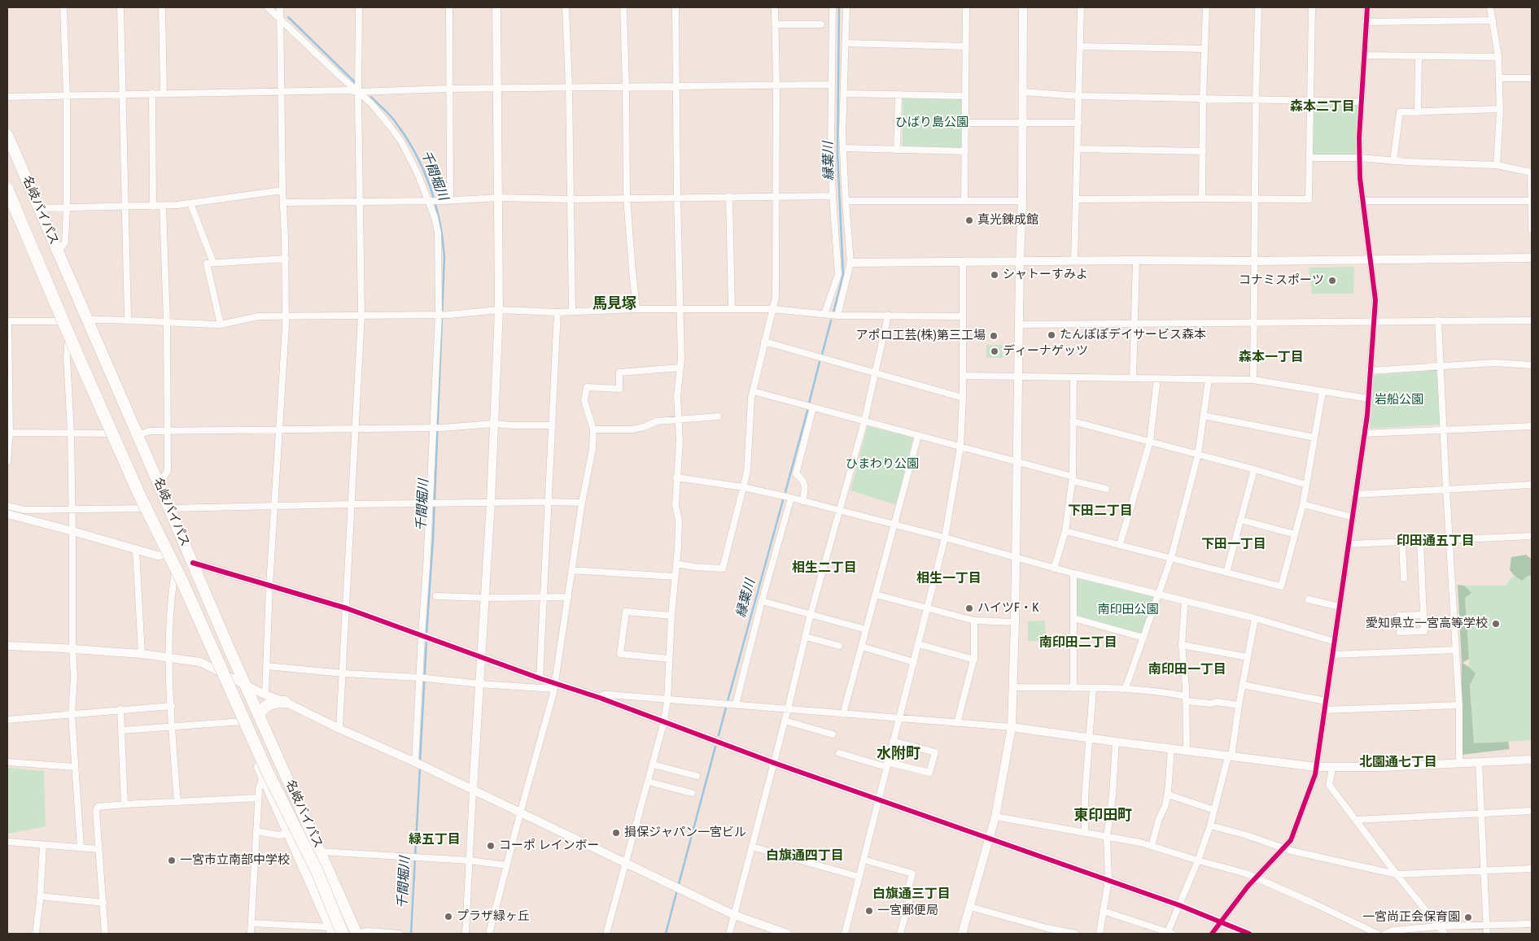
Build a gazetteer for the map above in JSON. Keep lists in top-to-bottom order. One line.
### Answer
{"streets":{"highway":["名岐バイパス"]},"districts":["森本二丁目","馬見塚","森本一丁目","下田二丁目","印田通五丁目","下田一丁目","相生二丁目","相生一丁目","南印田二丁目","南印田一丁目","水附町","北園通七丁目","東印田町","緑五丁目","白旗通四丁目","白旗通三丁目"],"water":["縁葉川","千間堀川"],"parks":["ひばり島公園","岩船公園","ひまわり公園","南印田公園"],"places":["真光錬成館","シャトーすみよ","コナミスポーツ","たんぽぽデイサービス森本","アポロ工芸(株)第三工場","ディーナゲッツ","ハイツF・K","愛知県立一宮高等学校","損保ジャパン一宮ビル","コーポ レインボー","一宮市立南部中学校","一宮郵便局","プラザ緑ヶ丘","一宮尚正会保育園"]}
